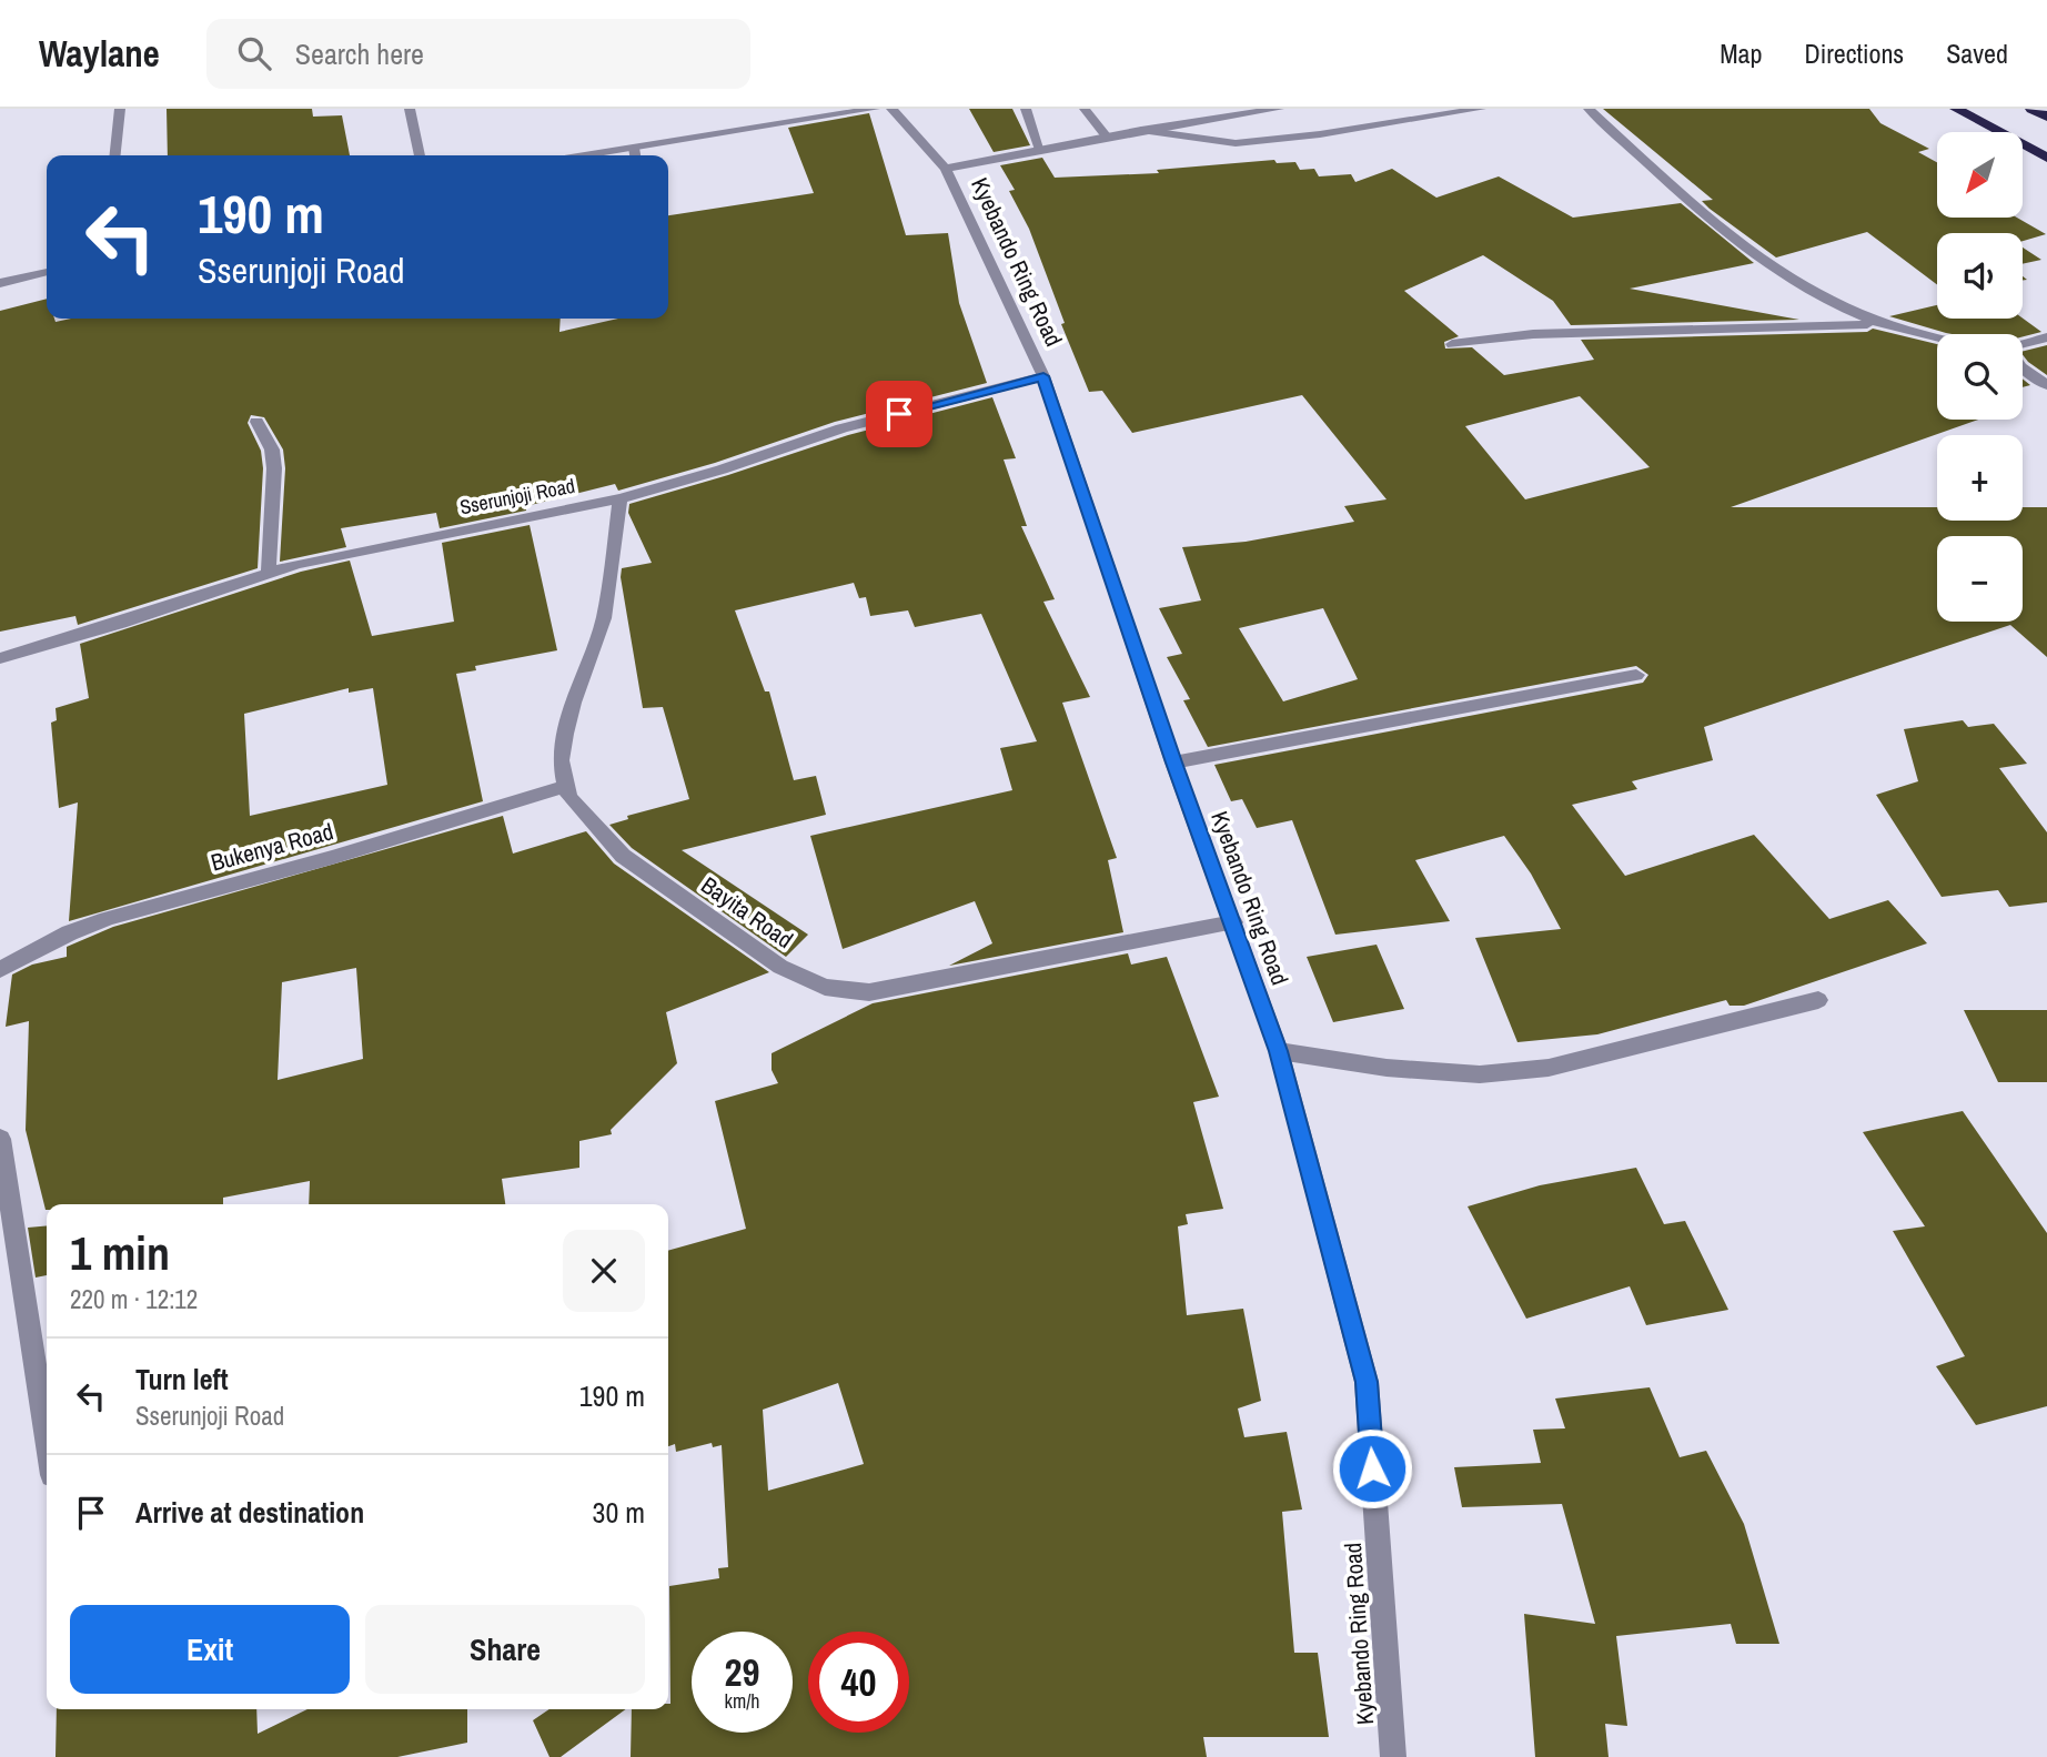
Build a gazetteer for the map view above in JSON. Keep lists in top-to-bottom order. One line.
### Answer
{"streets":{"street":["Kyebando Ring Road","Sserunjoji Road","Bukenya Road","Bayita Road"]},"crossings":[["Kyebando Ring Road","Sserunjoji Road"],["Kyebando Ring Road","Bayita Road"],["Bukenya Road","Bayita Road"]],"north":"bottom left","page":{"header":"Waylane","search":"Search here","nav":["Map","Directions","Saved"],"map_buttons":["+","−"],"turn":["190 m","Sserunjoji Road"],"heading":["1 min","220 m · 12:12"],"list":[{"name":"Turn left","note":"Sserunjoji Road","value":"190 m"},{"name":"Arrive at destination","value":"30 m"}],"buttons":["Exit","Share"],"speed":"29 km/h","limit":"40"}}
